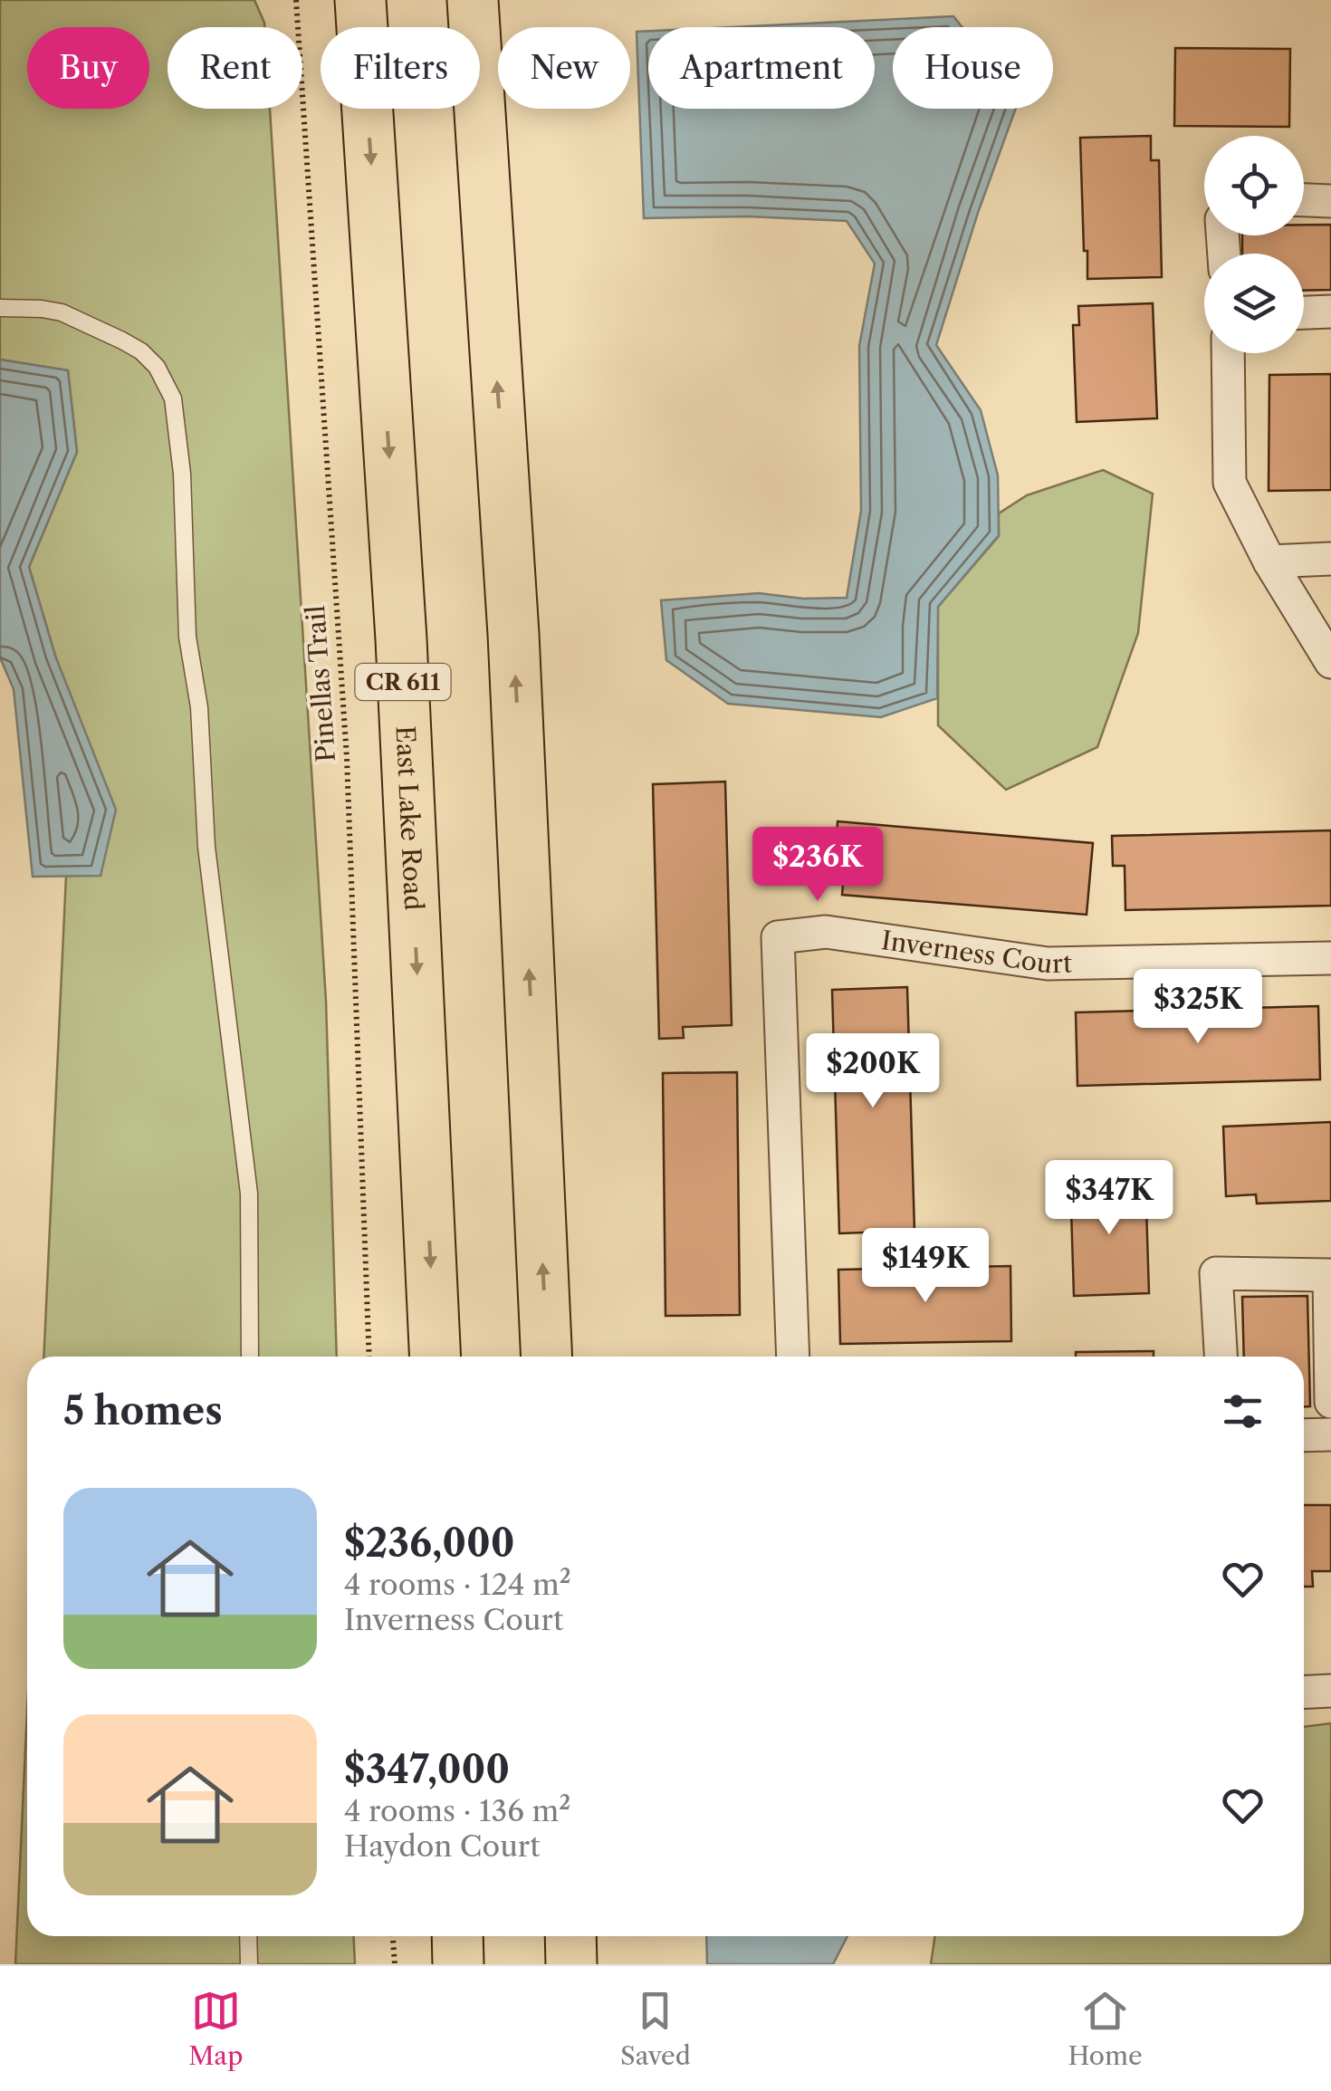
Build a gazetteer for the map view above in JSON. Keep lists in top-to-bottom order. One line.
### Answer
{"streets":{"main road":["CR 611","East Lake Road"],"street":["Inverness Court"],"path":["Pinellas Trail"]},"page":{"chip":["Buy","Rent","Filters","New","Apartment","House"],"price":["$236K","$325K","$200K","$347K","$149K"],"heading":"5 homes","list":[{"name":"$236,000","note":"4 rooms · 124 m² · Inverness Court"},{"name":"$347,000","note":"4 rooms · 136 m² · Haydon Court"}],"tabs":["Map","Saved","Home"]}}
